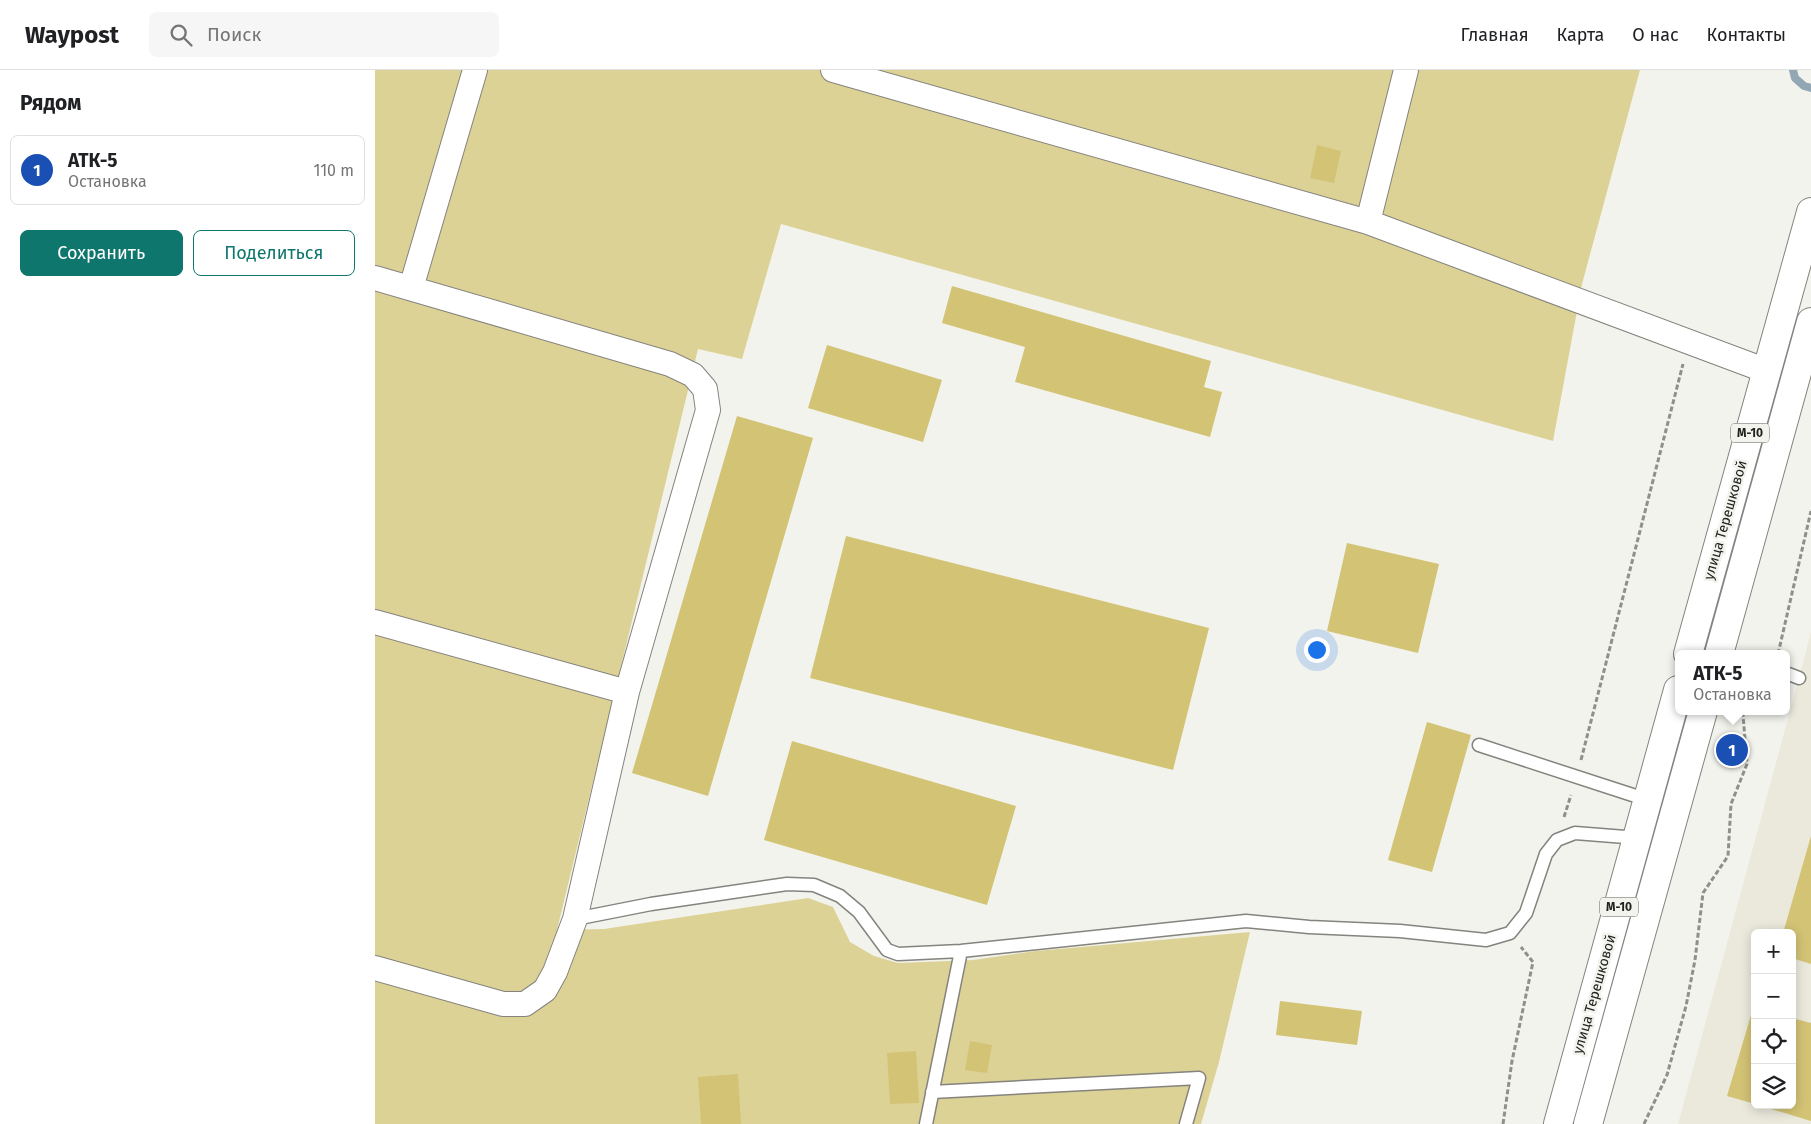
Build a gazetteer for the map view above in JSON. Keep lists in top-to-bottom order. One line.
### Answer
{"streets":{"highway":["М-10","улица Терешковой"]},"page":{"header":"Waypost","search":"Поиск","nav":["Главная","Карта","О нас","Контакты"],"heading":"Рядом","list":[{"mark":"1","name":"АТК-5","note":"Остановка","value":"110 m"}],"buttons":["Сохранить","Поделиться"],"popup":["АТК-5","Остановка"],"pins":"1","map_buttons":["+","−"]}}
